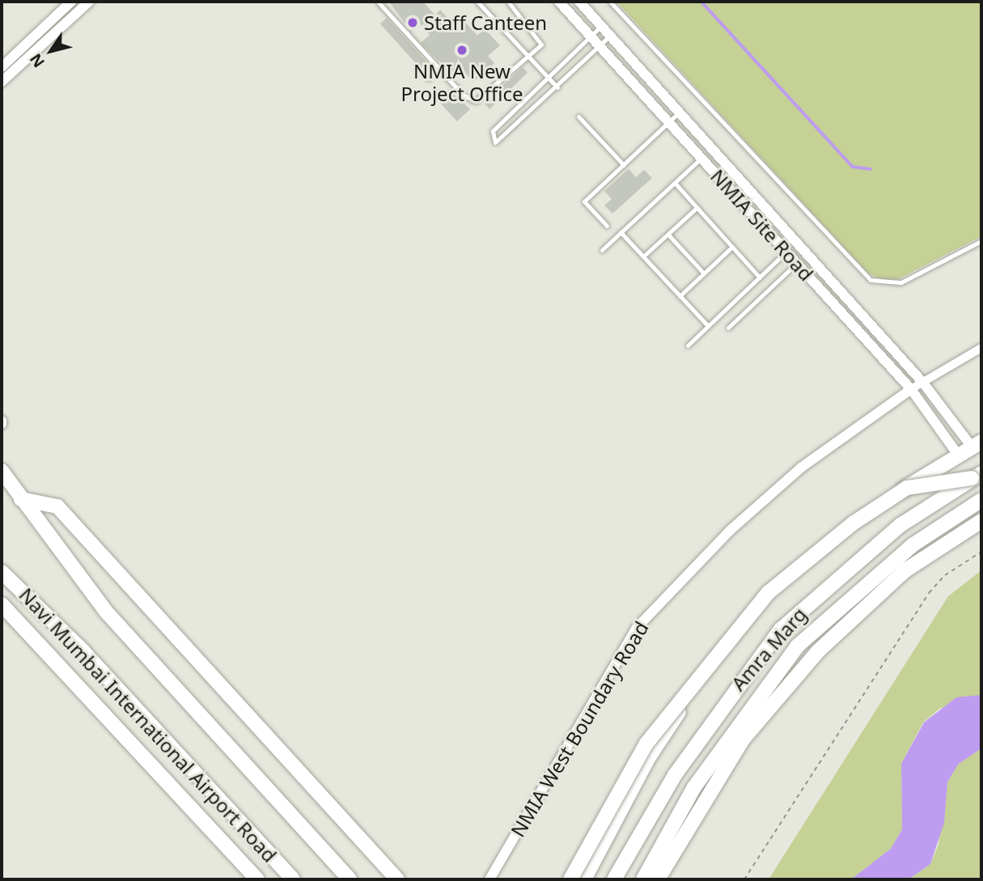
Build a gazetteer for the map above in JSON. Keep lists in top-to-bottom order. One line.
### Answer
{"streets":{"highway":["Amra Marg","Navi Mumbai International Airport Road"],"street":["NMIA Site Road","NMIA West Boundary Road"]},"crossings":[["NMIA Site Road","NMIA West Boundary Road"]],"places":["Staff Canteen","NMIA New Project Office"],"north":"bottom left"}
